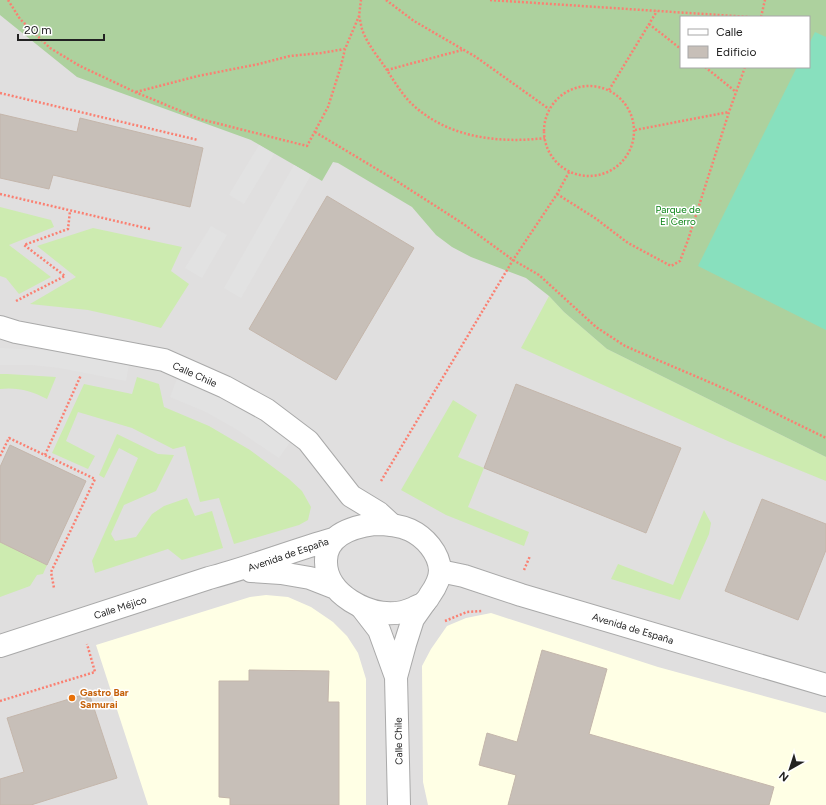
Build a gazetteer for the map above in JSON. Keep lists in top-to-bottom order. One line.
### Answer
{"streets":{"street":["Calle Chile","Avenida de España","Calle Méjico"]},"crossings":[["Calle Chile","Avenida de España"],["Avenida de España","Calle Méjico"]],"parks":["Parque de El Cerro"],"places":["Gastro Bar Samurai"],"legend":["Calle","Edificio"],"scale_bar":"20 m","north":"bottom left"}
